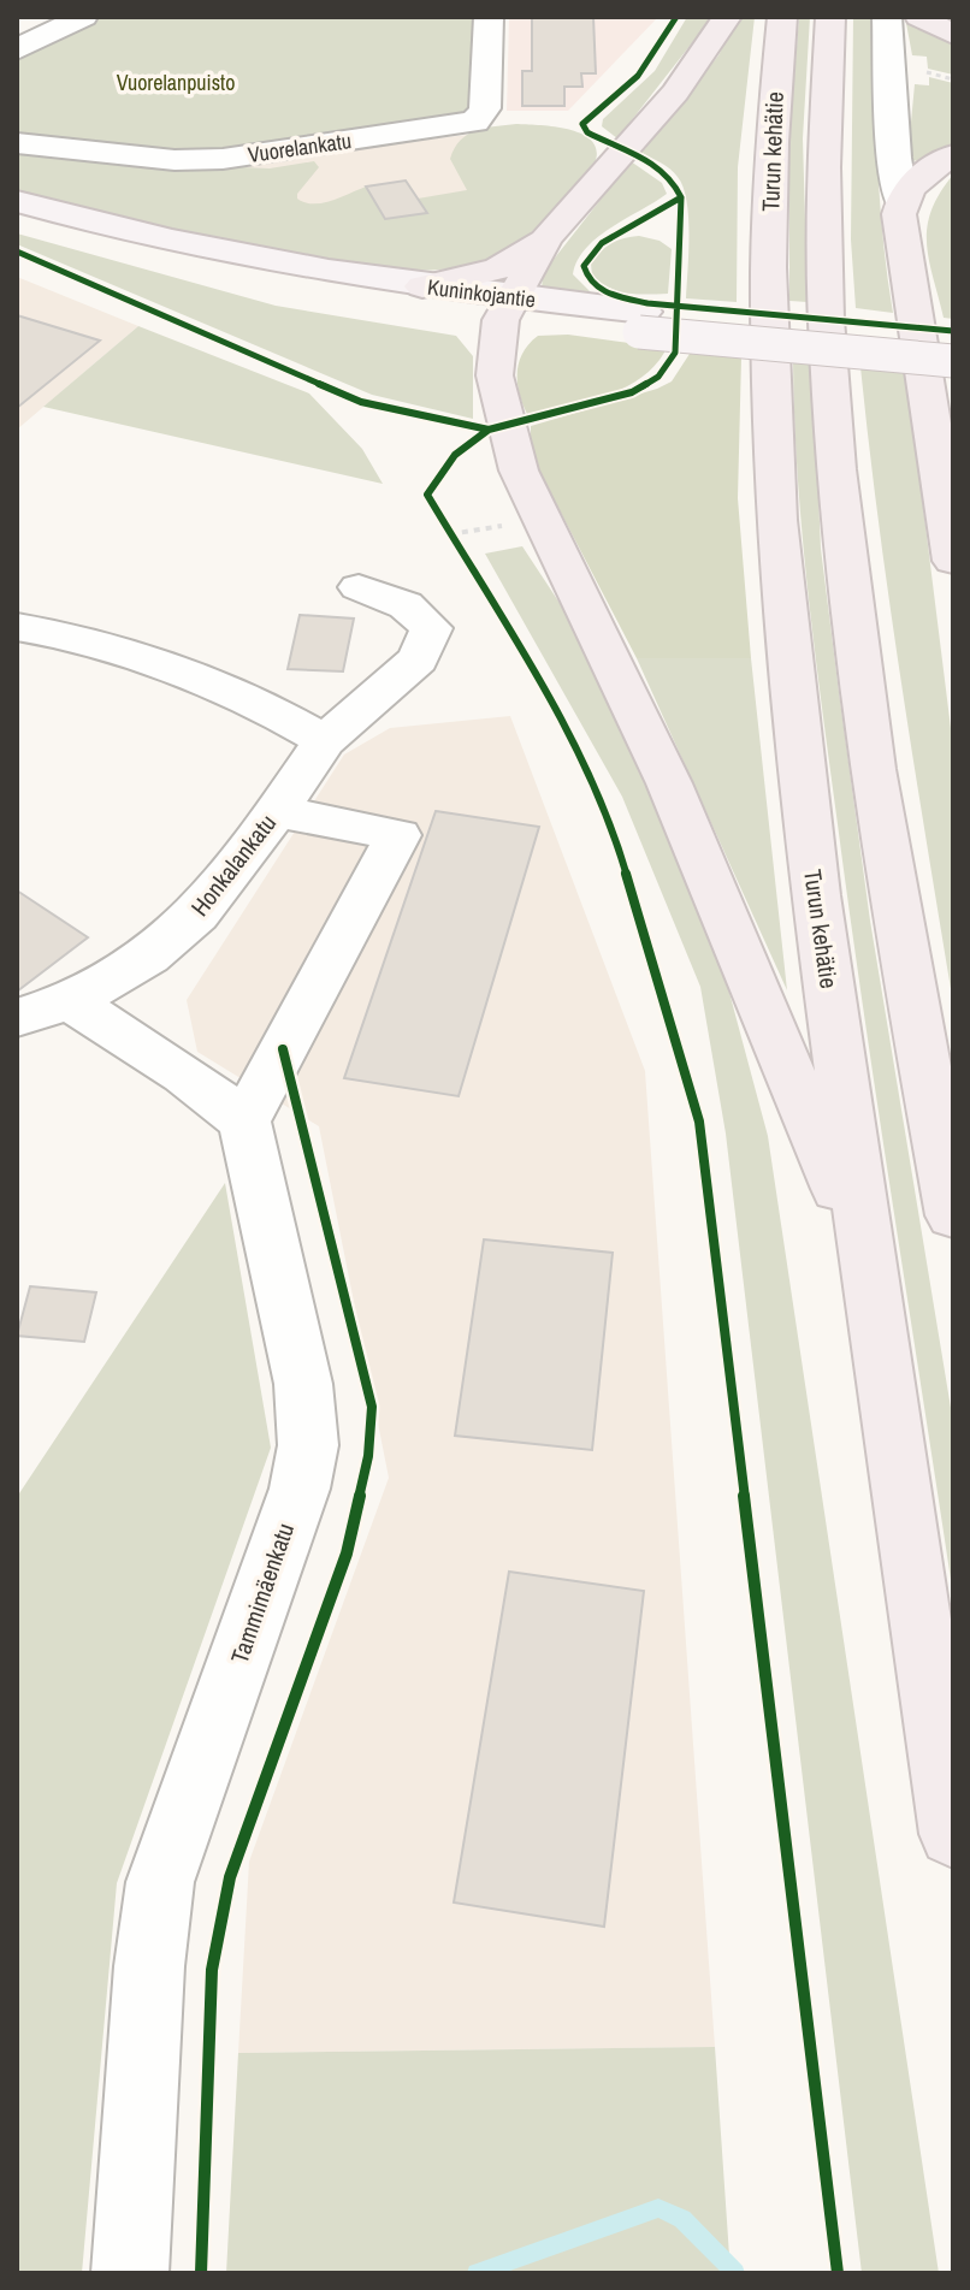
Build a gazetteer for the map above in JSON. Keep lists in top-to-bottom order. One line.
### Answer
{"streets":{"highway":["Turun kehätie"],"main road":["Kuninkojantie"],"street":["Vuorelankatu","Honkalankatu","Tammimäenkatu"]},"parks":["Vuorelanpuisto"]}
